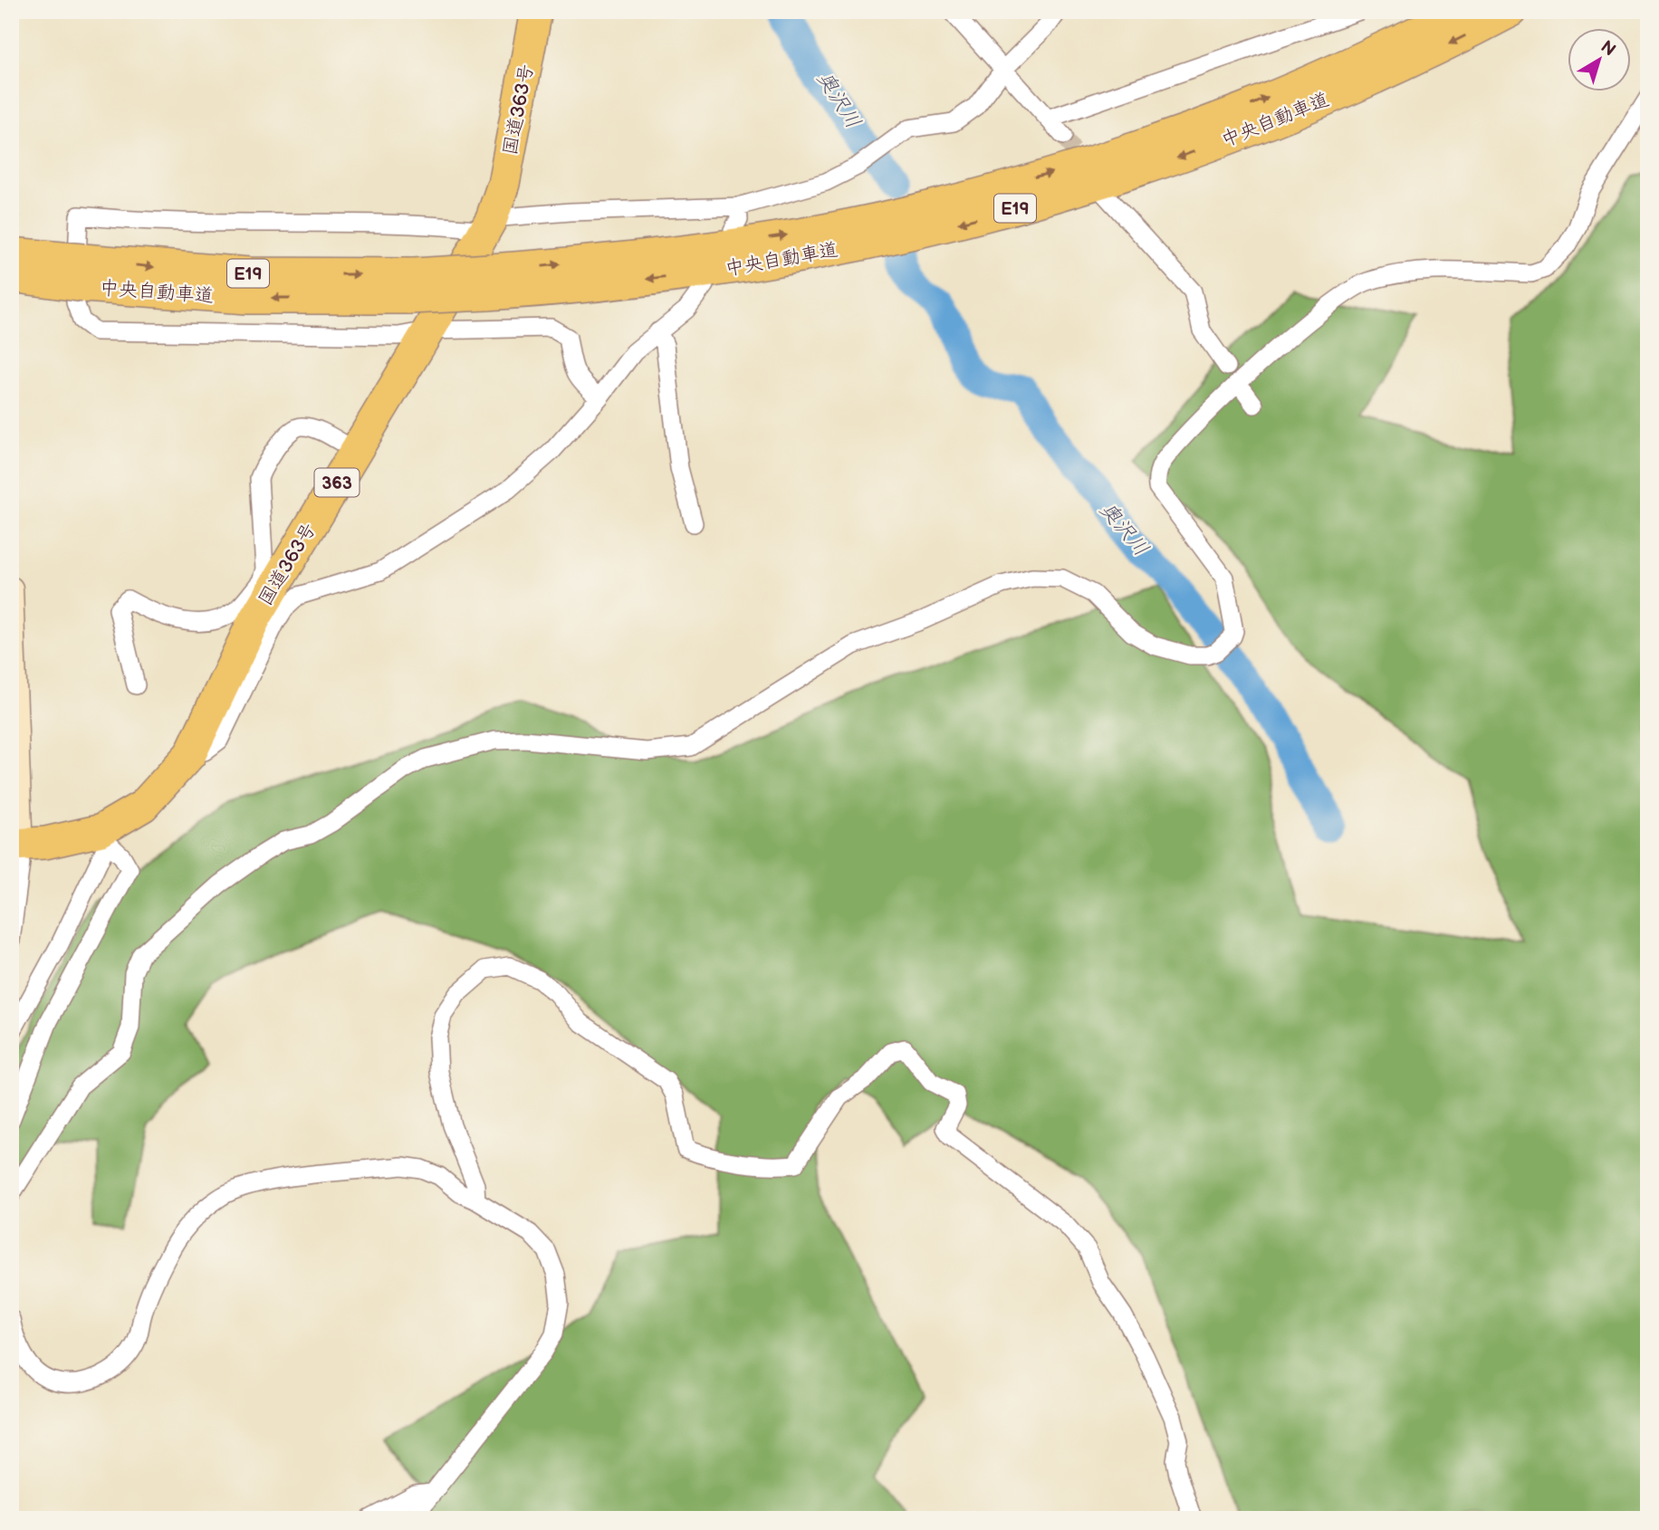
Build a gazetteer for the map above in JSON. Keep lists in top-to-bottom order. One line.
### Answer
{"streets":{"highway":["国道363号","中央自動車道","E19","363"]},"water":["奥沢川"],"north":"top right"}
